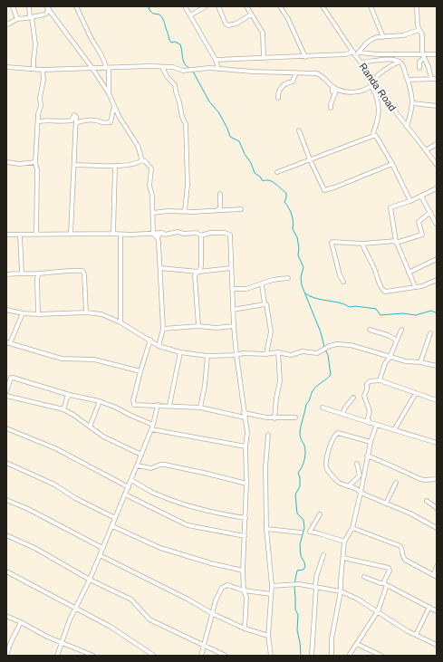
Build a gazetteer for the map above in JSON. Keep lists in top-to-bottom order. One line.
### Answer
{"streets":{"street":["Randa Road"]}}
